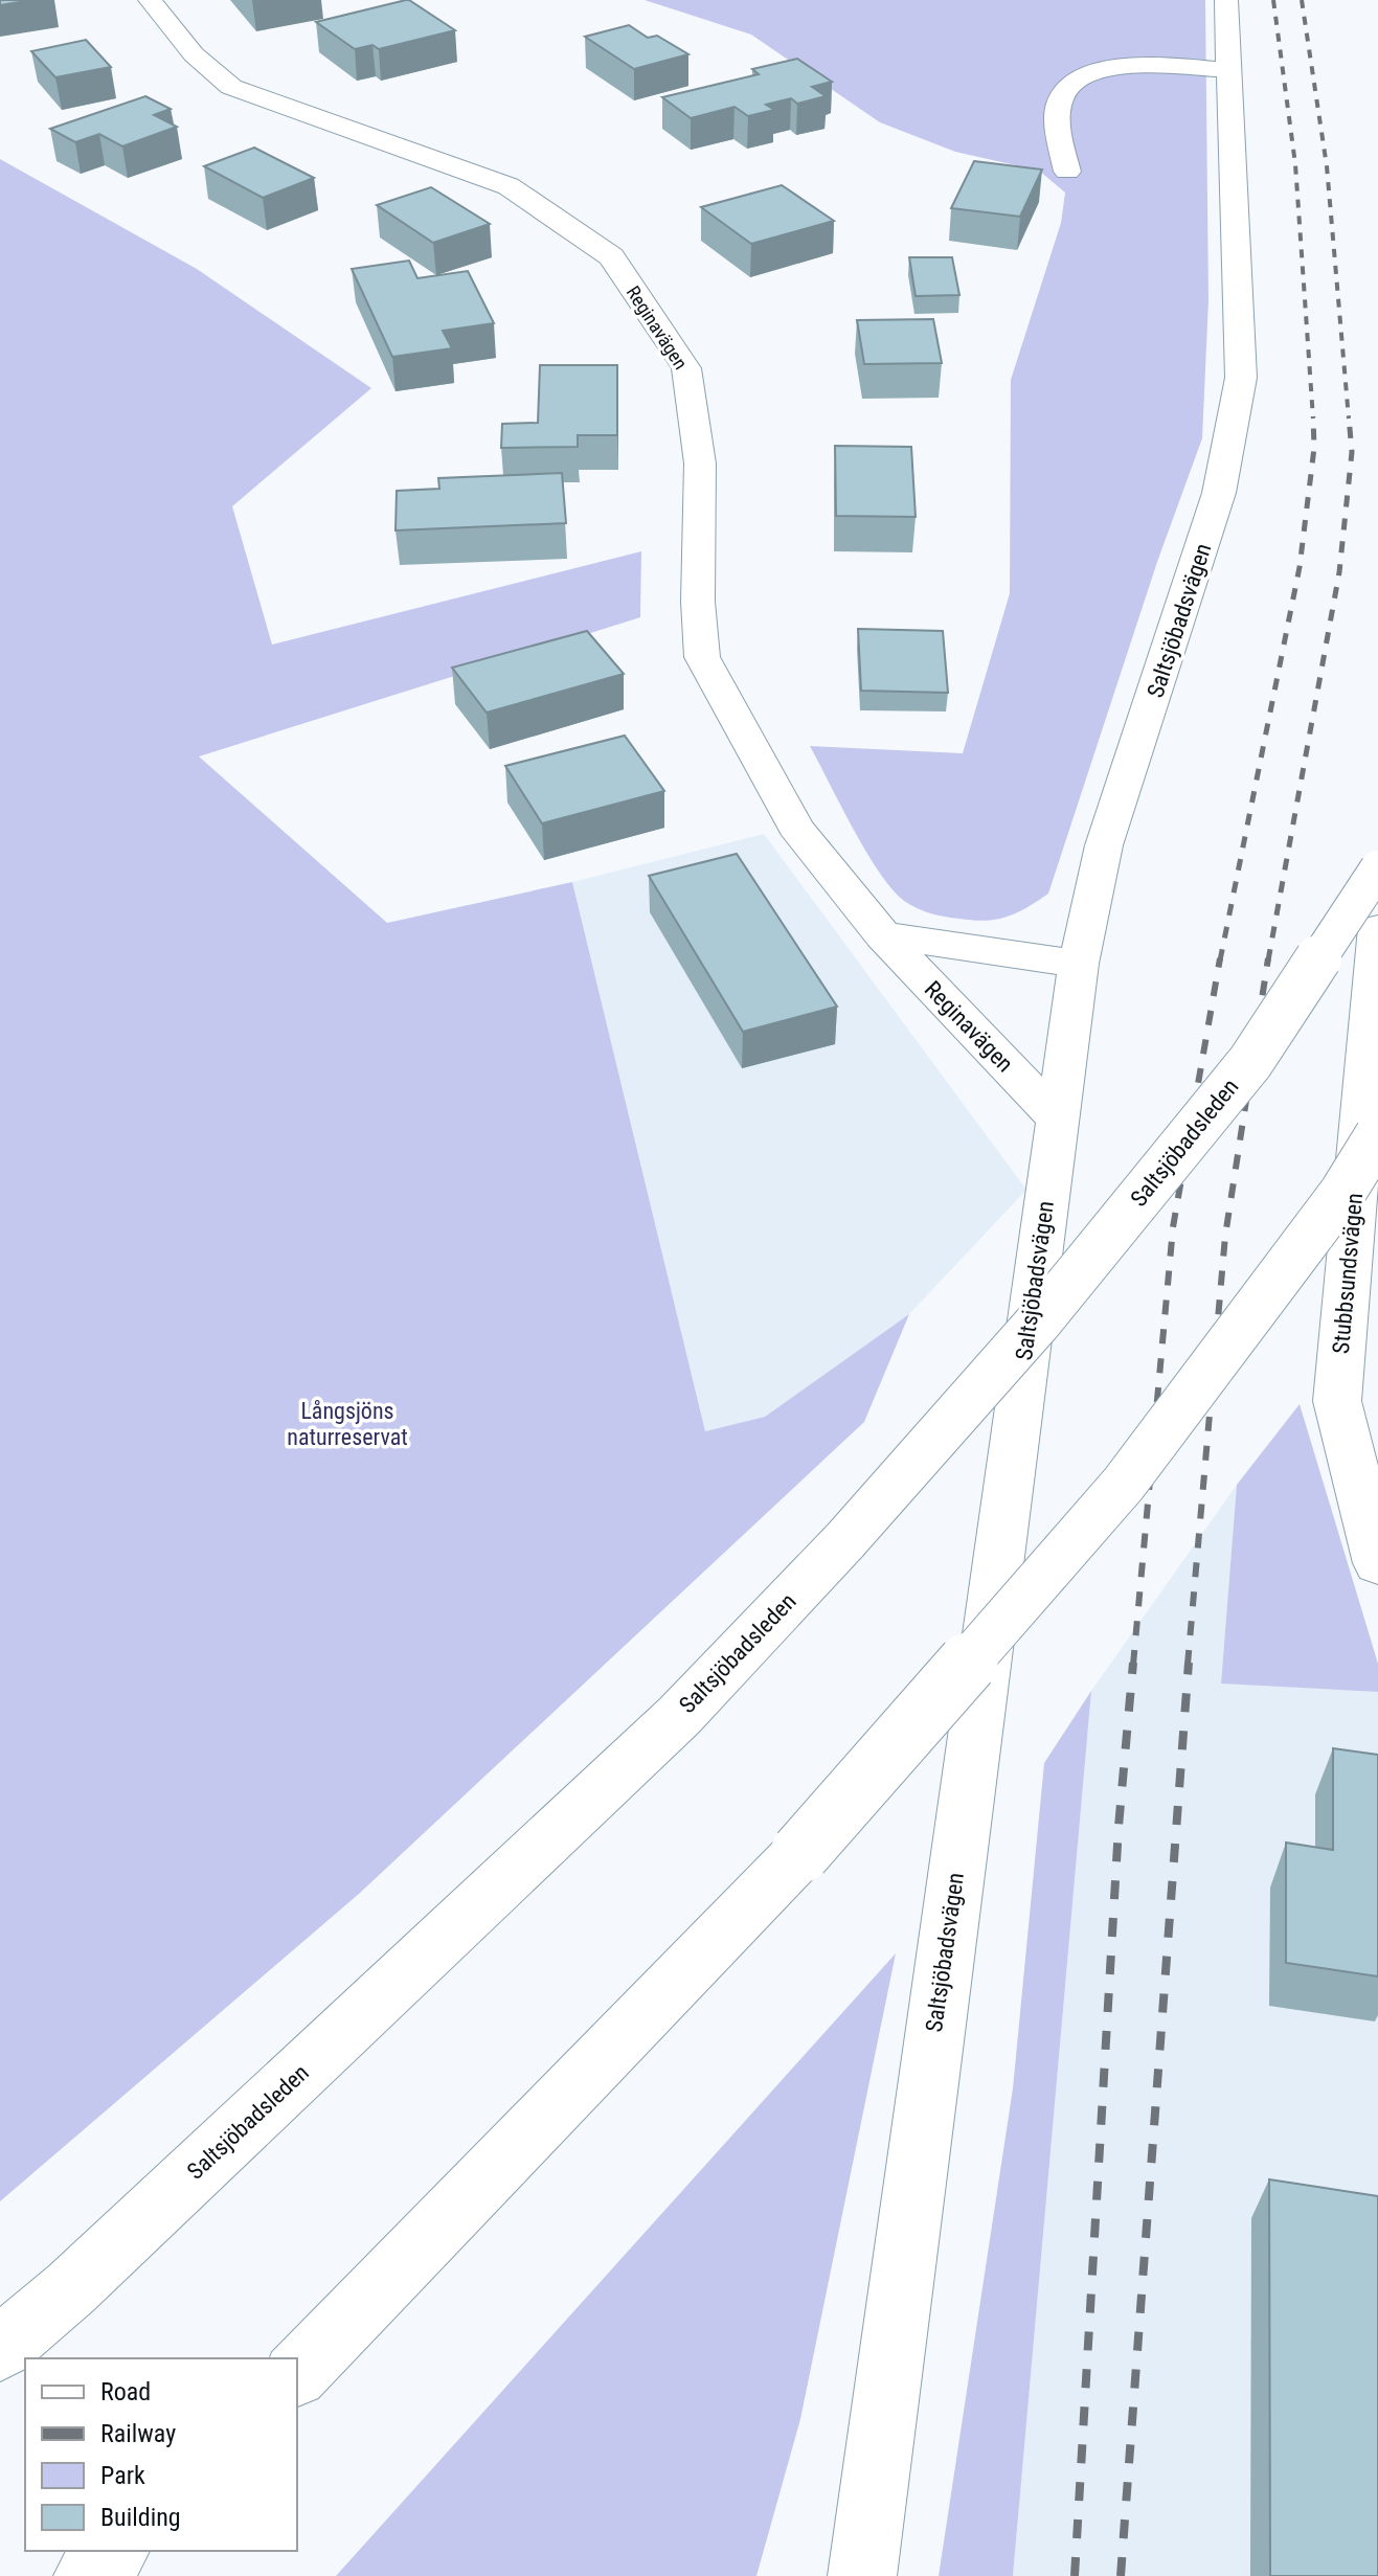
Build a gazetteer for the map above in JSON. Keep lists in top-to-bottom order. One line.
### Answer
{"streets":{"main road":["Reginavägen","Saltsjöbadsvägen","Saltsjöbadsleden","Stubbsundsvägen"]},"crossings":[["Reginavägen","Saltsjöbadsvägen"]],"parks":["Långsjöns naturreservat"],"legend":["Road","Railway","Park","Building"]}
